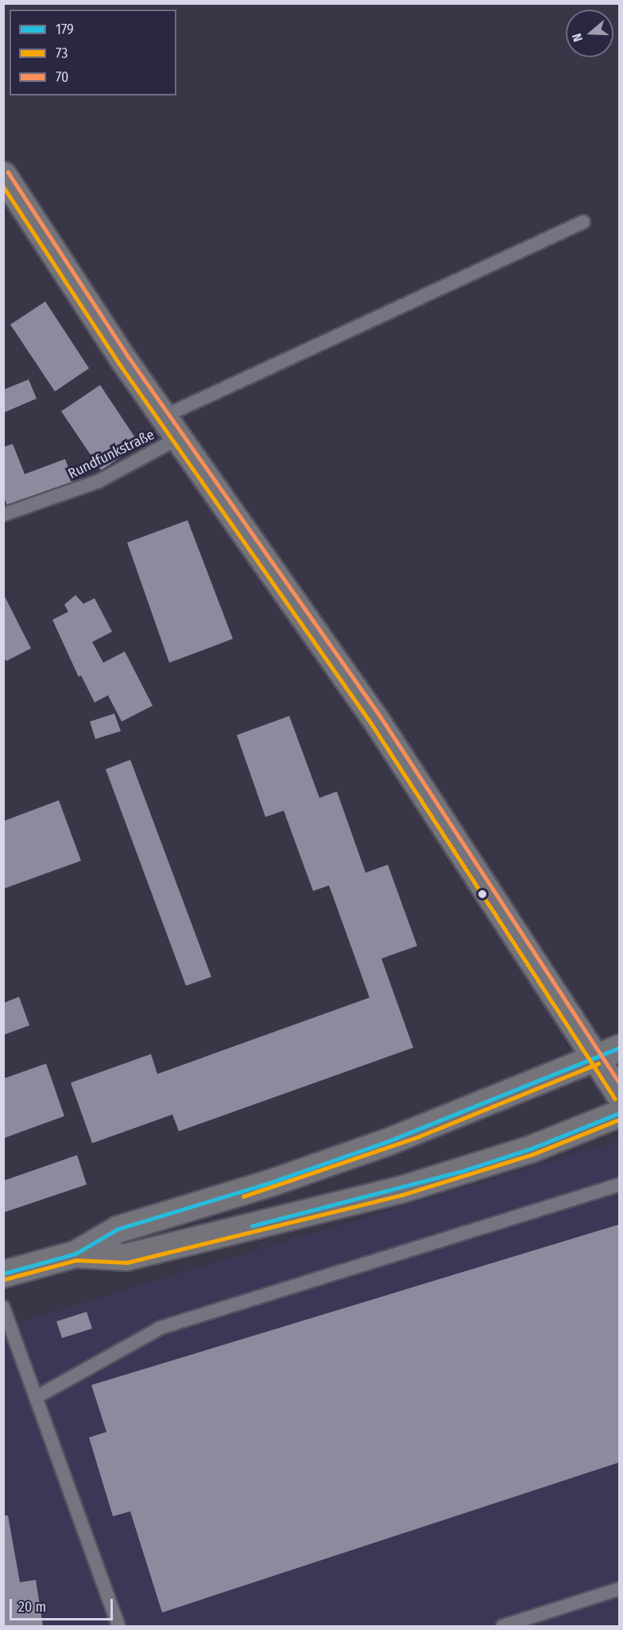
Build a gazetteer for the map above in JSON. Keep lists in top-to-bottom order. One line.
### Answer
{"streets":{"lane":["Rundfunkstraße"]},"lines":["transit line 70","transit line 73","transit line 179"],"legend":["179","73","70"],"scale_bar":"20 m","north":"left"}
